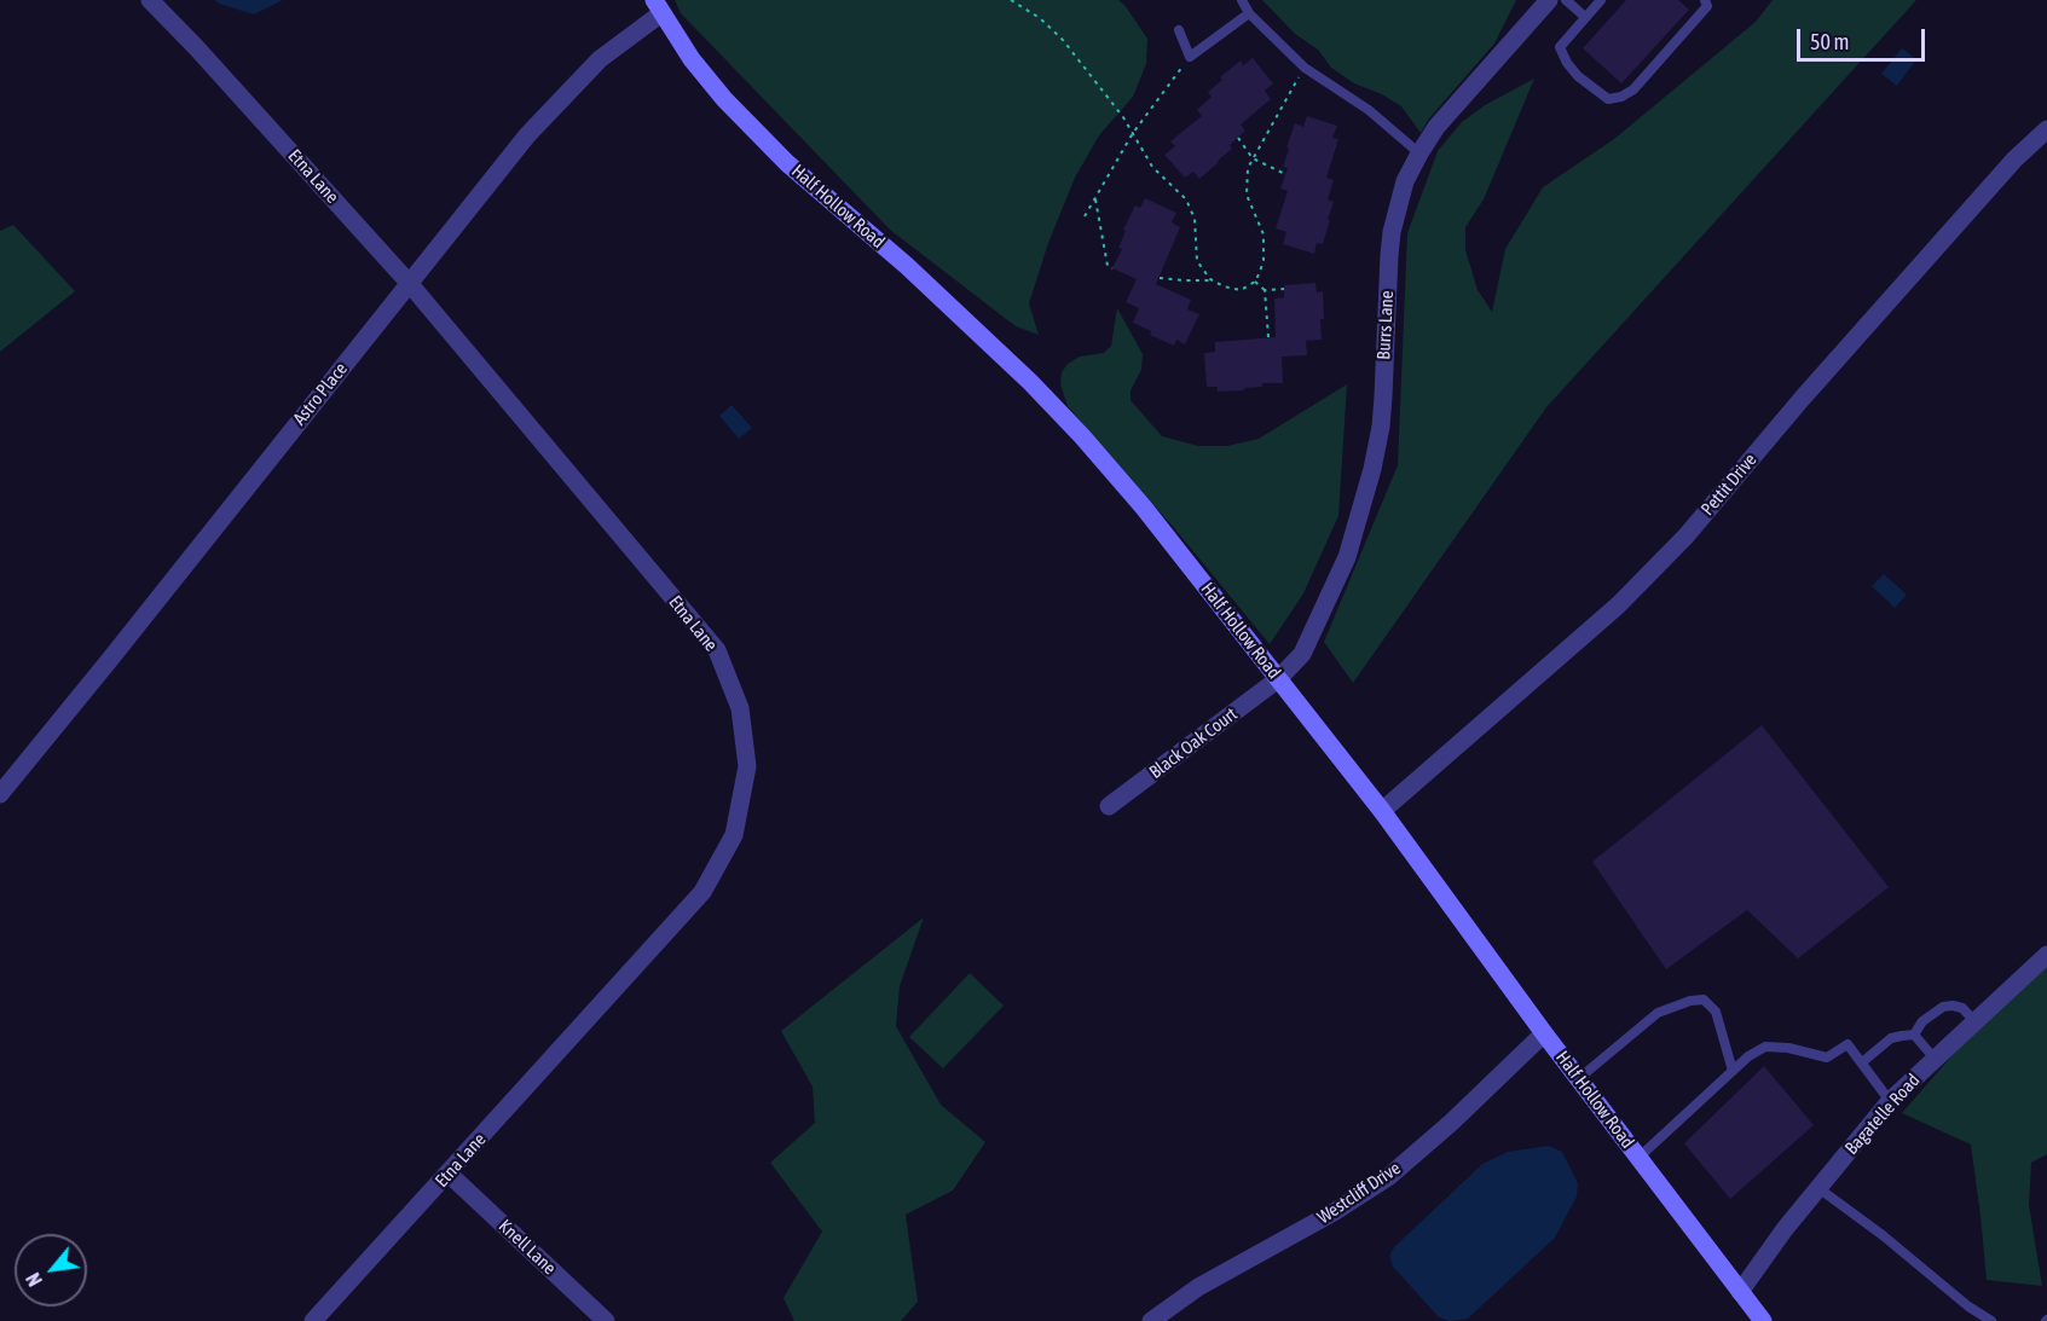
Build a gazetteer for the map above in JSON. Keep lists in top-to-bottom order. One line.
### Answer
{"streets":{"main road":["Half Hollow Road"],"street":["Etna Lane","Burrs Lane","Astro Place","Pettit Drive","Black Oak Court","Bagatelle Road","Westcliff Drive","Knell Lane"]},"crossings":[["Etna Lane","Astro Place"],["Etna Lane","Knell Lane"],["Half Hollow Road","Burrs Lane"],["Half Hollow Road","Astro Place"],["Half Hollow Road","Pettit Drive"],["Half Hollow Road","Black Oak Court"],["Half Hollow Road","Bagatelle Road"],["Half Hollow Road","Westcliff Drive"],["Burrs Lane","Black Oak Court"]],"scale_bar":"50 m","north":"bottom left"}
